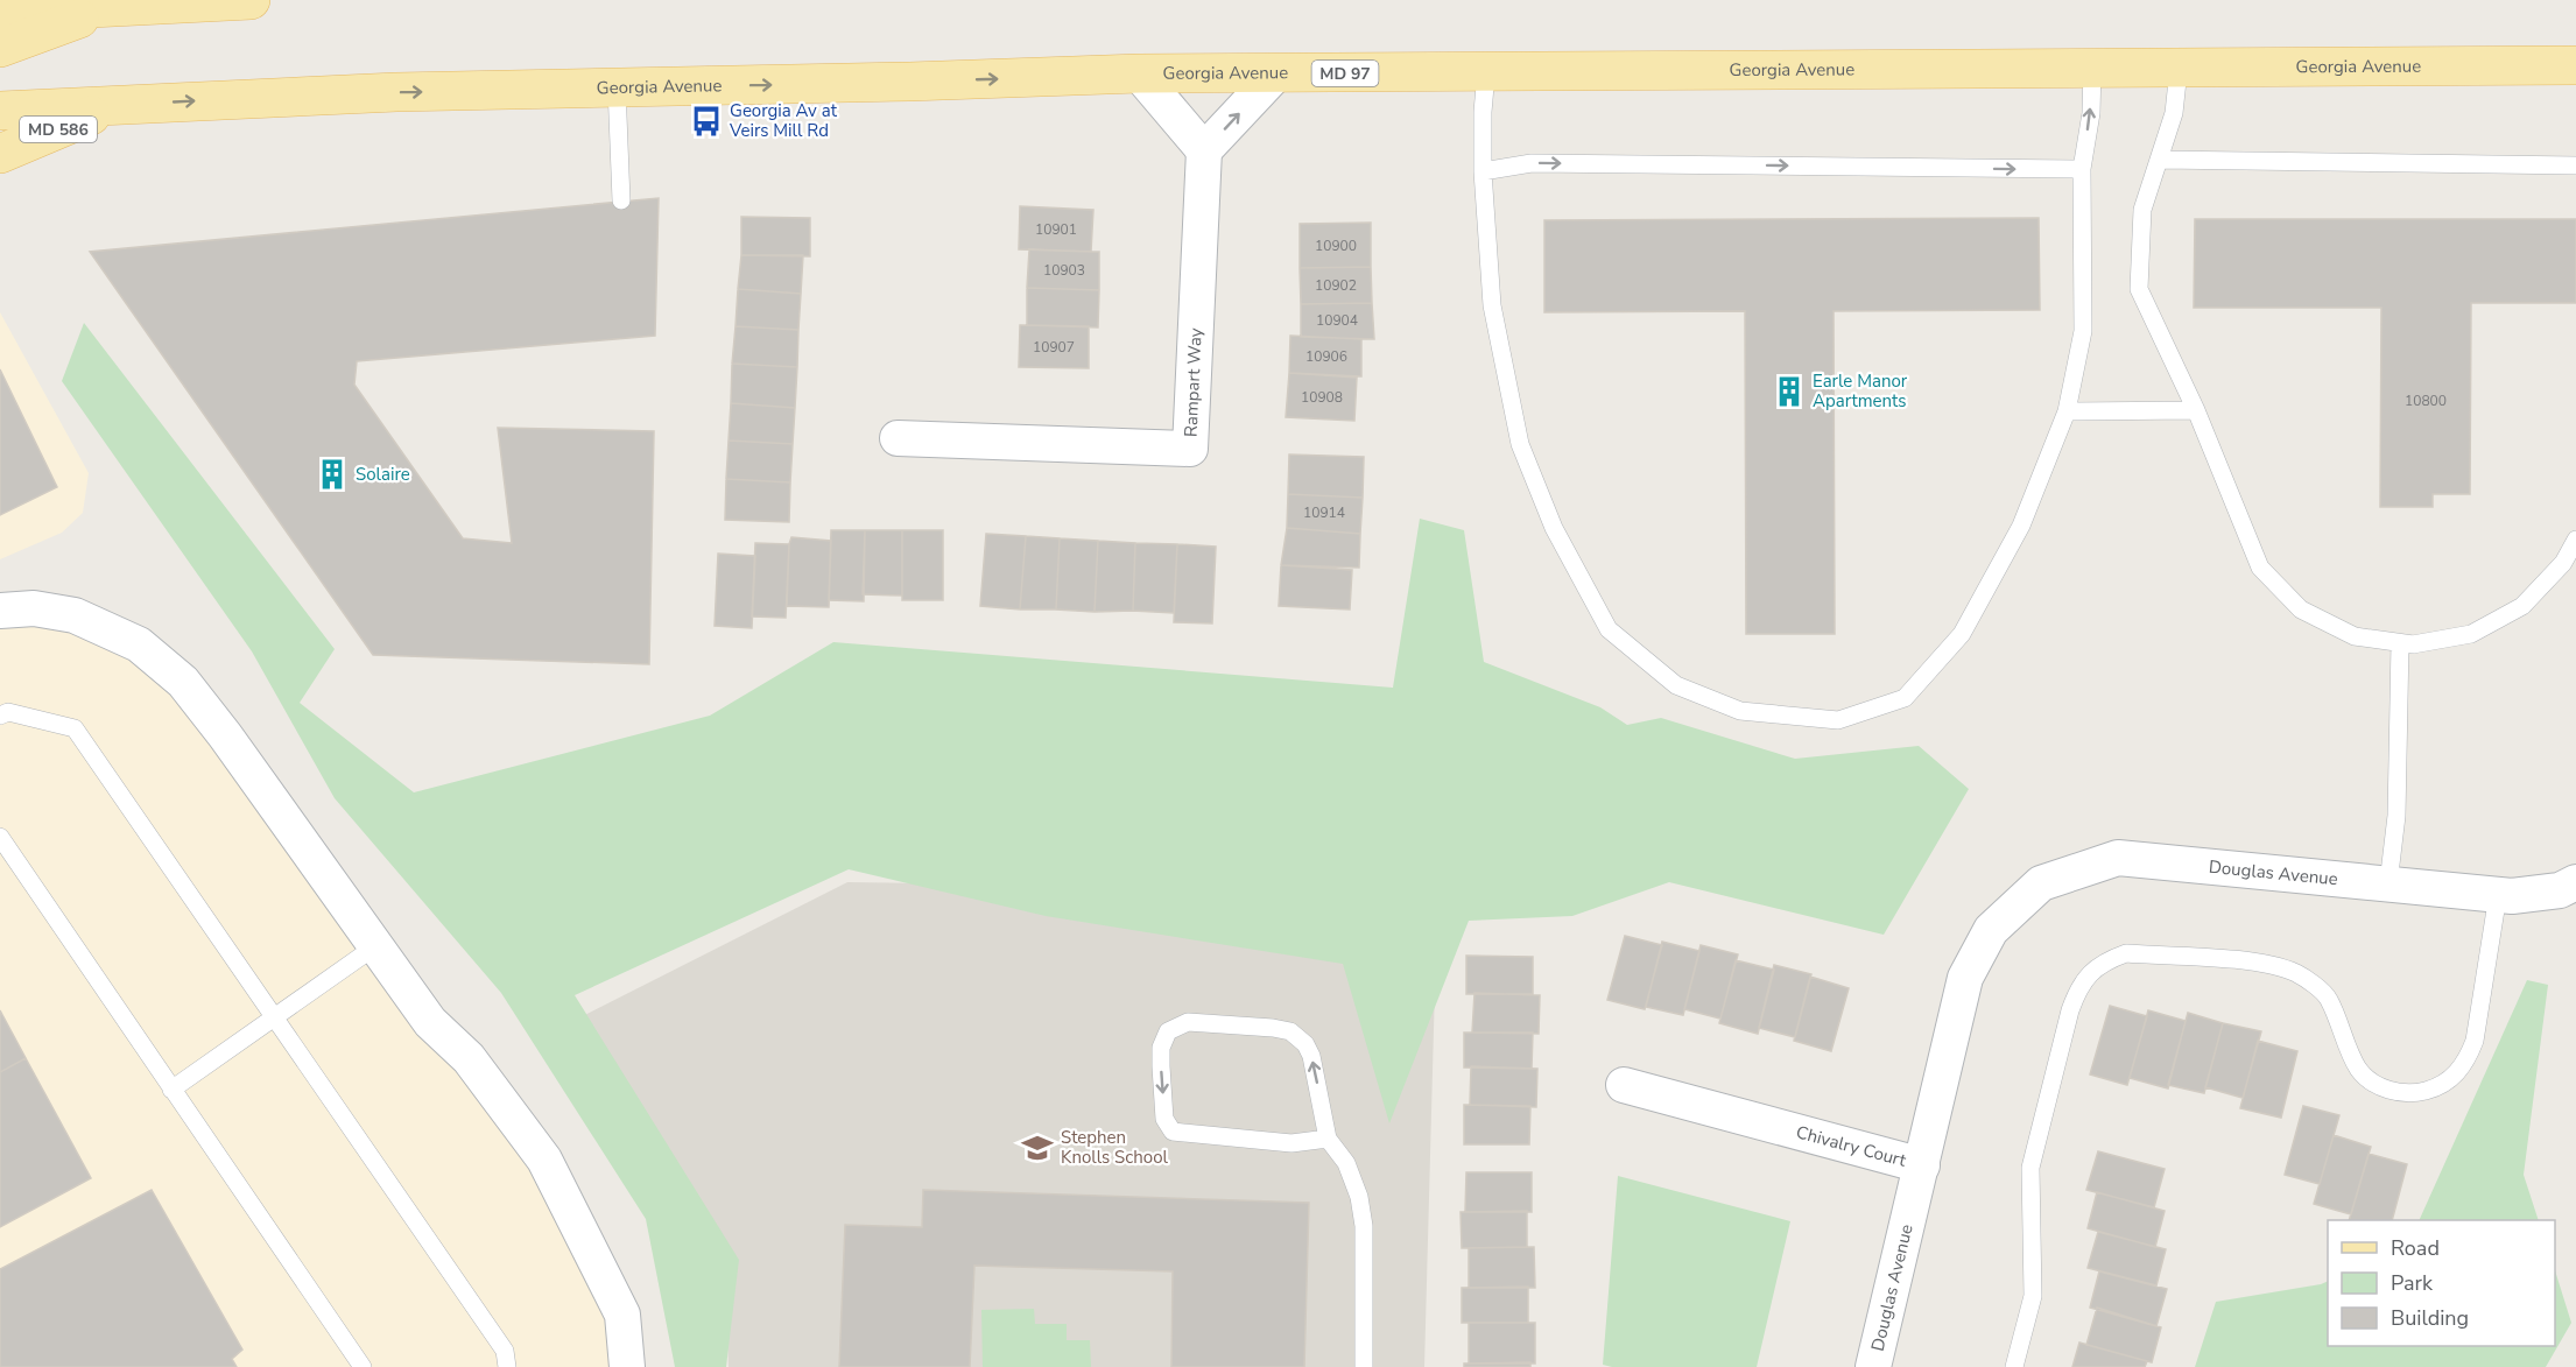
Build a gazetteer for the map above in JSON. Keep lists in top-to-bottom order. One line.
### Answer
{"streets":{"main road":["Georgia Avenue","MD 97","MD 586"],"street":["Rampart Way","Douglas Avenue","Chivalry Court"]},"crossings":[["Georgia Avenue","MD 586"],["Douglas Avenue","Chivalry Court"]],"one_way":["Georgia Avenue"],"places":{"bus stop":["Georgia Av at Veirs Mill Rd"],"building":["Earle Manor Apartments","Solaire"],"school or university":["Stephen Knolls School"]},"house_numbers":["10901","10900","10903","10902","10904","10907","10906","10908","10800","10914"],"legend":["Road","Park","Building"]}
